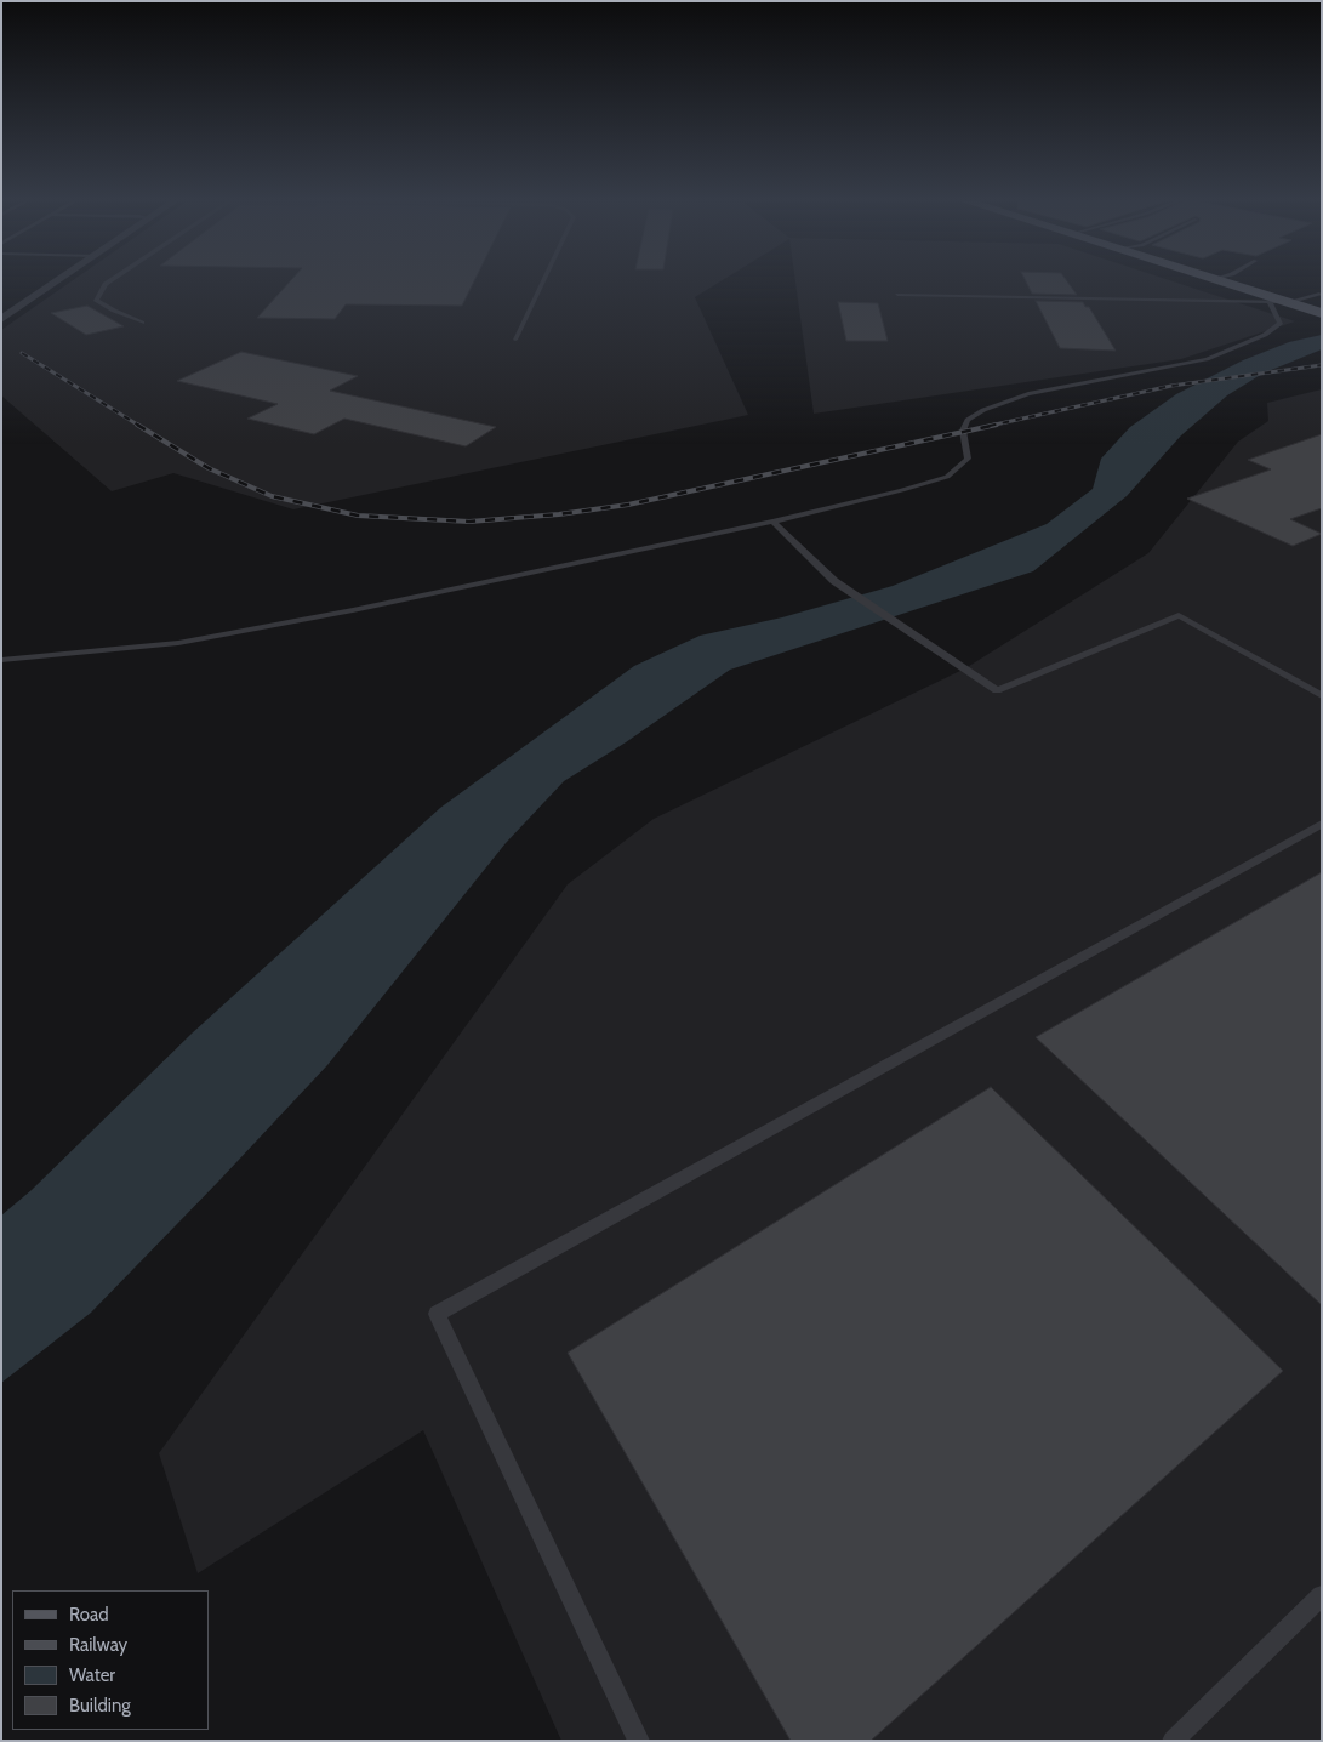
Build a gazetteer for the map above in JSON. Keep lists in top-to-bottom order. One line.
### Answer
{"legend":["Road","Railway","Water","Building"]}
